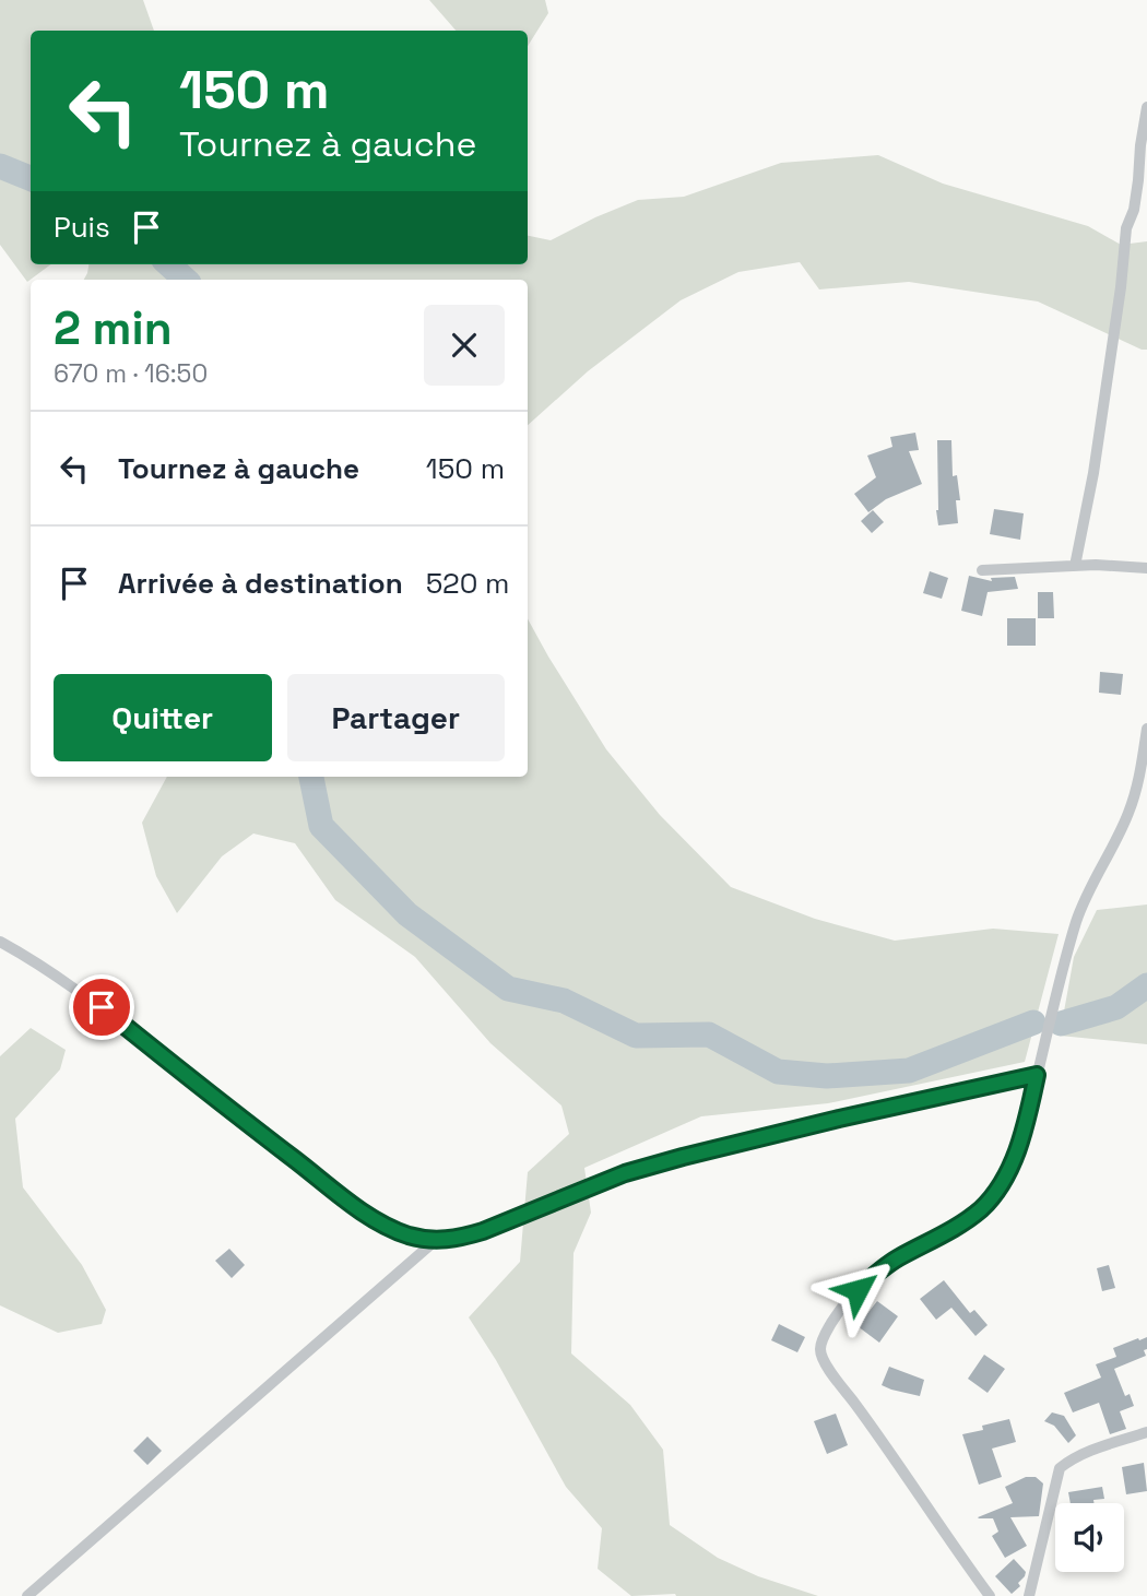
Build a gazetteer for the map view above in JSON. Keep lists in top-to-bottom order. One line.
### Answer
{"page":{"turn":["150 m","Tournez à gauche"],"then":"Puis","heading":["2 min","670 m · 16:50"],"list":[{"name":"Tournez à gauche","value":"150 m"},{"name":"Arrivée à destination","value":"520 m"}],"buttons":["Quitter","Partager"]}}
